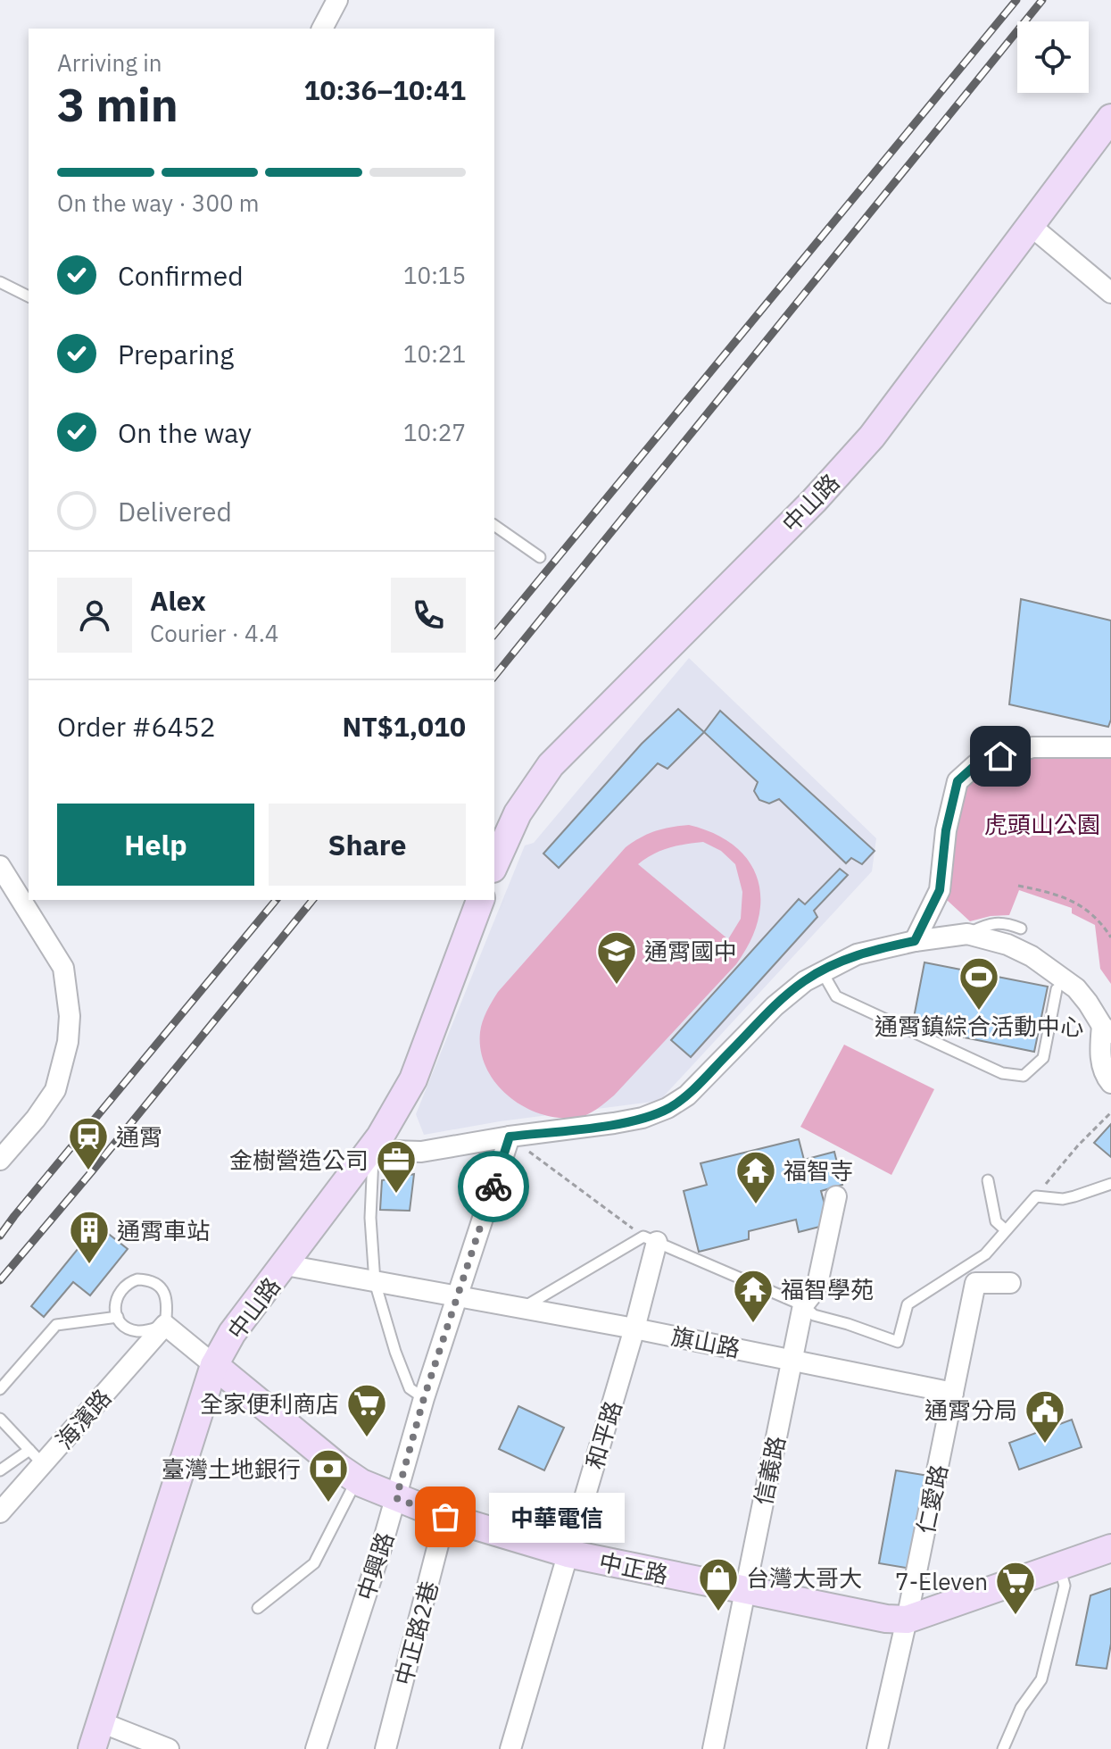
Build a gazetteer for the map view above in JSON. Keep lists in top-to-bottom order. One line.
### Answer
{"streets":{"street":["中山路","旗山路","海濱路","和平路","信義路","仁愛路","中興路","中正路","中正路2巷"]},"crossings":[["中山路","旗山路"],["中山路","中正路"],["旗山路","和平路"],["旗山路","信義路"],["旗山路","仁愛路"],["旗山路","中興路"],["海濱路","中正路"],["和平路","中正路"],["信義路","中正路"],["仁愛路","中正路"],["中興路","中正路"],["中正路","中正路2巷"]],"parks":["虎頭山公園"],"places":{"school or university":["通霄國中"],"sports":["通霄鎮綜合活動中心"],"station":["通霄"],"office":["金樹營造公司"],"temple":["福智寺","福智學苑"],"building":["通霄車站"],"supermarket":["全家便利商店","7-Eleven"],"public building":["通霄分局"],"bank":["臺灣土地銀行"],"other":["中華電信"],"shop":["台灣大哥大"]},"page":{"heading":["3 min","Arriving in","10:36–10:41"],"panel":["Alex","Courier · 4.4","Order #6452","NT$1,010"],"bar":"On the way · 300 m","list":[["Confirmed","10:15"],["Preparing","10:21"],["On the way","10:27"],"Delivered"],"buttons":["Help","Share"],"bubble":"中華電信"}}
